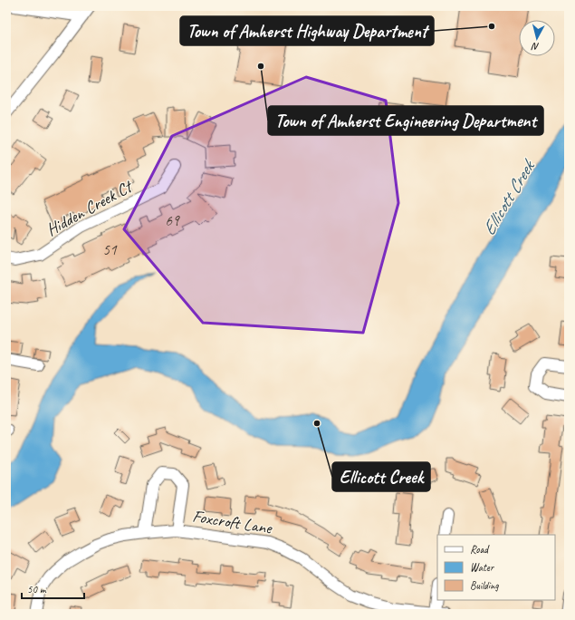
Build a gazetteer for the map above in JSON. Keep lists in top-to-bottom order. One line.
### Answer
{"streets":{"street":["Hidden Creek Ct","Foxcroft Lane"]},"water":["Ellicott Creek"],"places":["Town of Amherst Highway Department","Town of Amherst Engineering Department","Ellicott Creek"],"house_numbers":["69","51"],"legend":["Road","Water","Building"],"scale_bar":"50 m","north":"bottom"}
